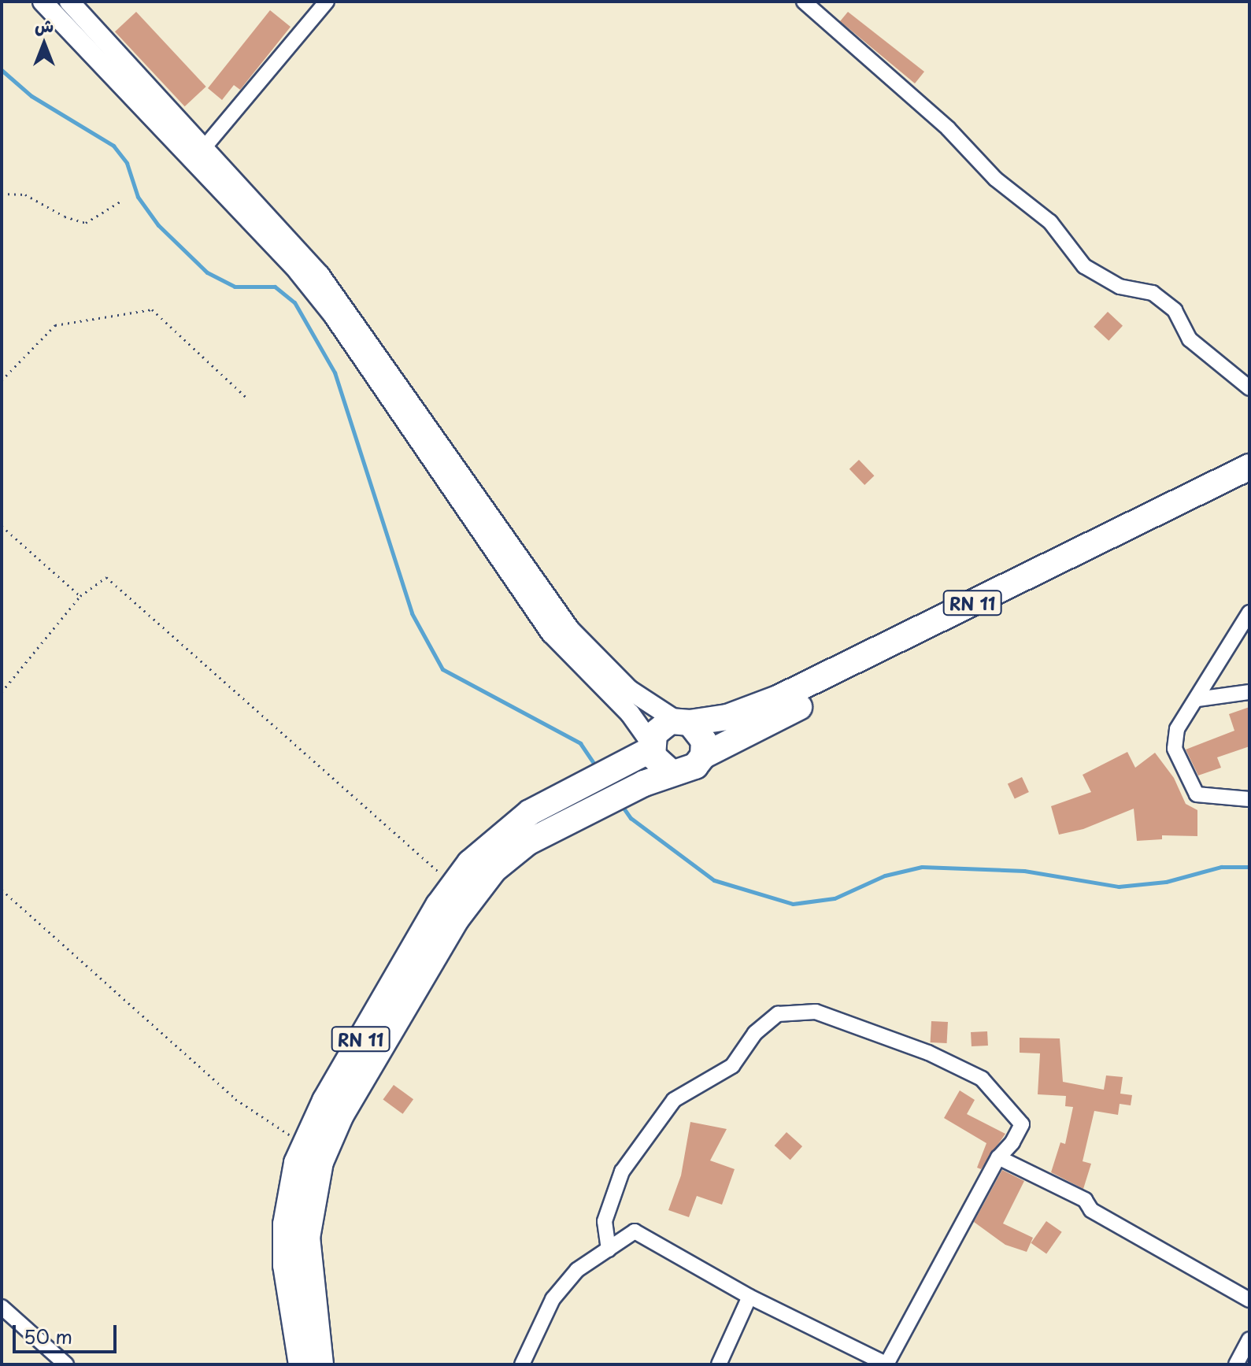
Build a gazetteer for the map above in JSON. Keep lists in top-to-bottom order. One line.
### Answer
{"streets":{"highway":["RN 11"]},"scale_bar":"50 m","north":"top"}
